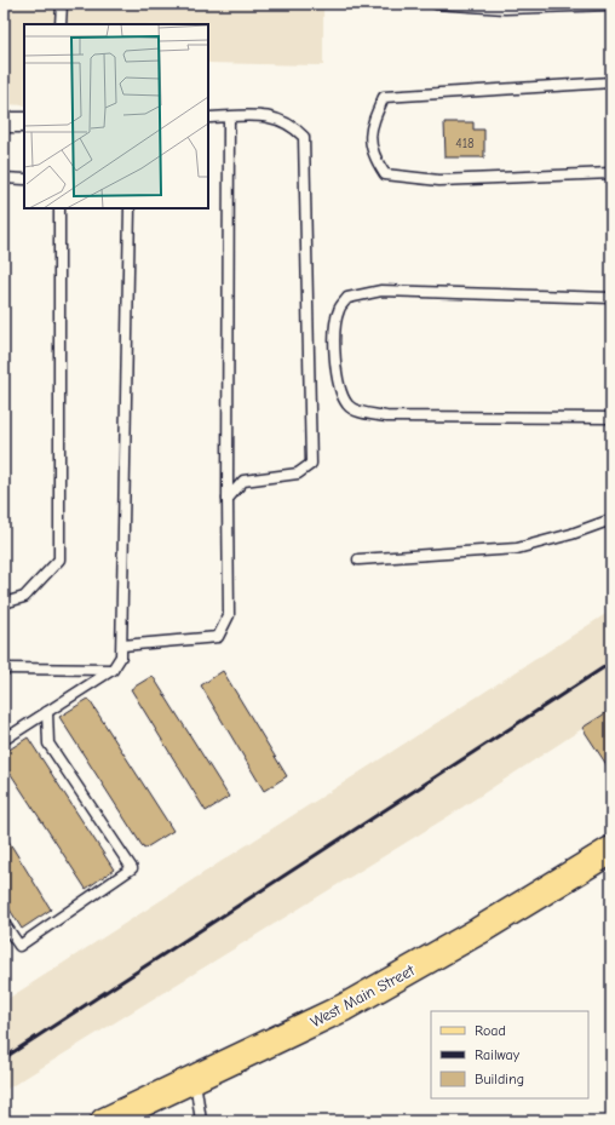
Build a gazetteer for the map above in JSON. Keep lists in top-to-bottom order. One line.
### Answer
{"streets":{"main road":["West Main Street"]},"house_numbers":["418"],"legend":["Road","Railway","Building"]}
